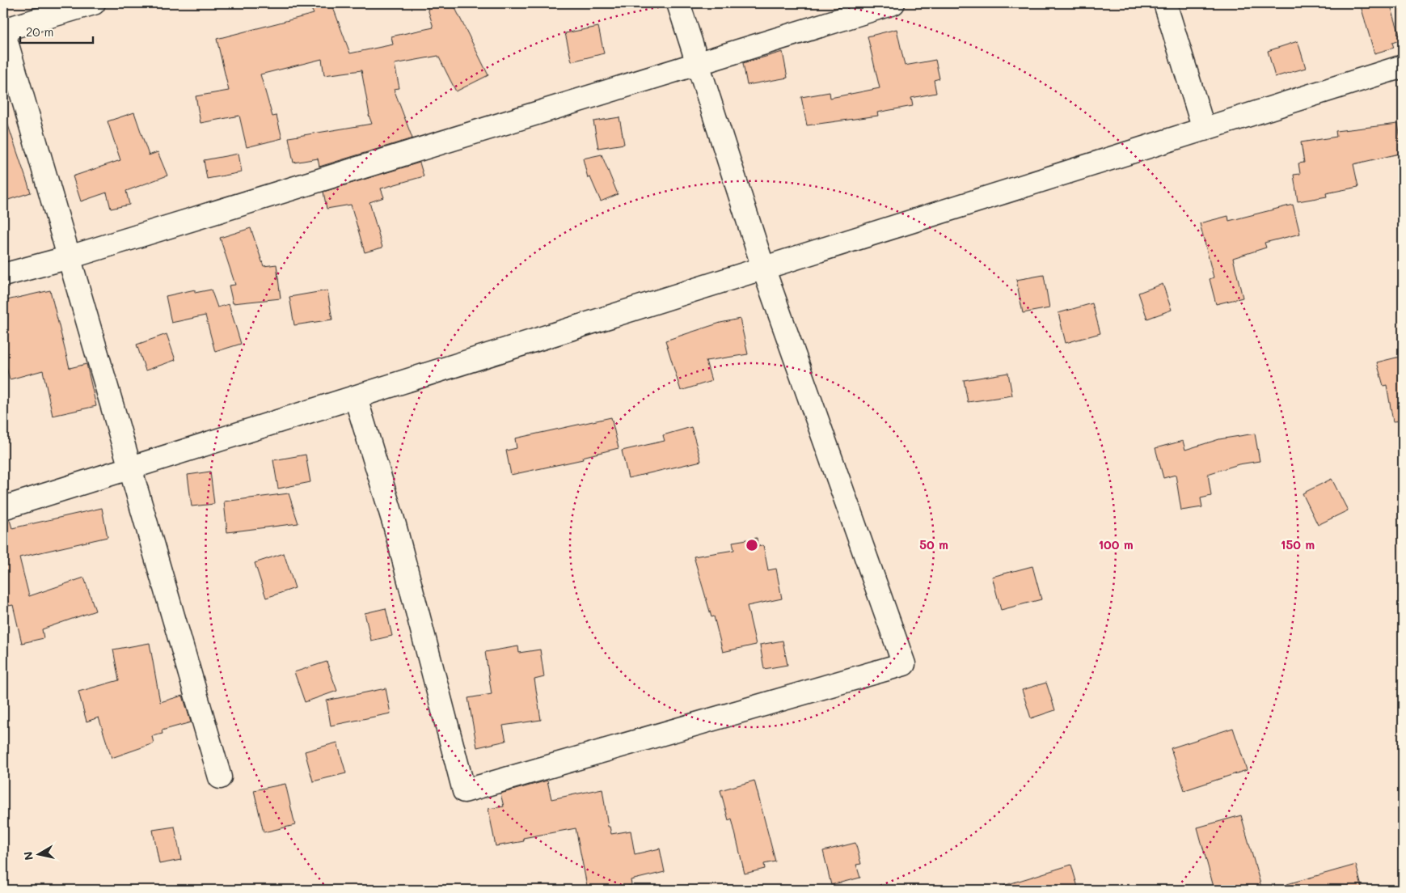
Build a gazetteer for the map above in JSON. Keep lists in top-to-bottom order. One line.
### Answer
{"scale_bar":"20 m","north":"left","rings":["50 m","100 m","150 m"]}
